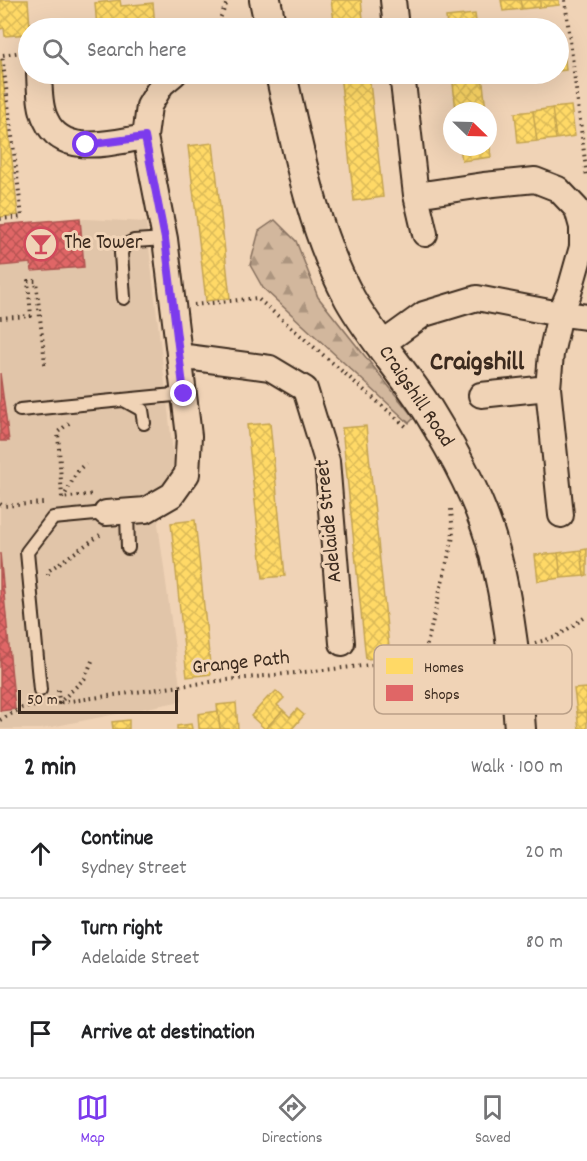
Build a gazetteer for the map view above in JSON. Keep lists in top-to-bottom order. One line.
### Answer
{"streets":{"street":["Craigshill Road","Adelaide Street"],"path":["Grange Path"]},"districts":["Craigshill"],"places":{"bar":["The Tower"]},"legend":["Homes","Shops"],"scale_bar":"50 m","north":"bottom right","page":{"search":"Search here","scale":"50 m","heading":["2 min","Walk · 100 m"],"list":[["Continue","Sydney Street","20 m"],["Turn right","Adelaide Street","80 m"],"Arrive at destination"],"nav":["Map","Directions","Saved"]}}
